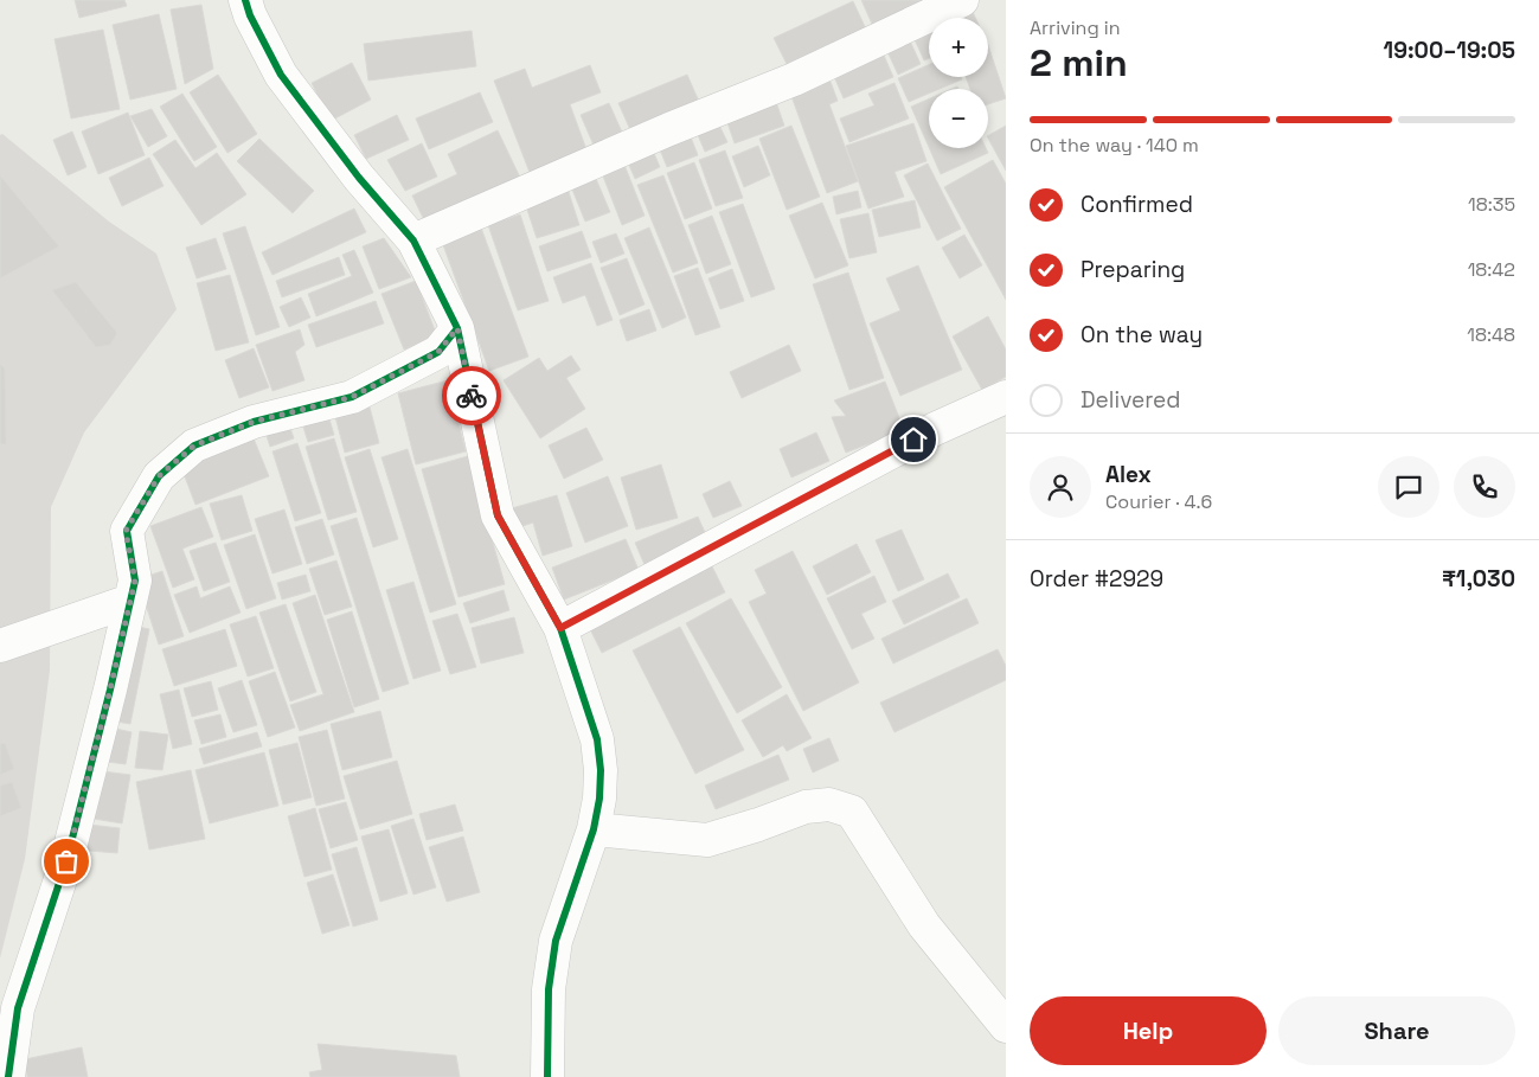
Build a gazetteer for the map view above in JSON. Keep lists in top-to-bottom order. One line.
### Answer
{"page":{"heading":["2 min","Arriving in","19:00–19:05"],"panel":["Alex","Courier · 4.6","Order #2929","₹1,030"],"map_buttons":["+","−"],"bar":"On the way · 140 m","list":[["Confirmed","18:35"],["Preparing","18:42"],["On the way","18:48"],"Delivered"],"buttons":["Help","Share"]}}
